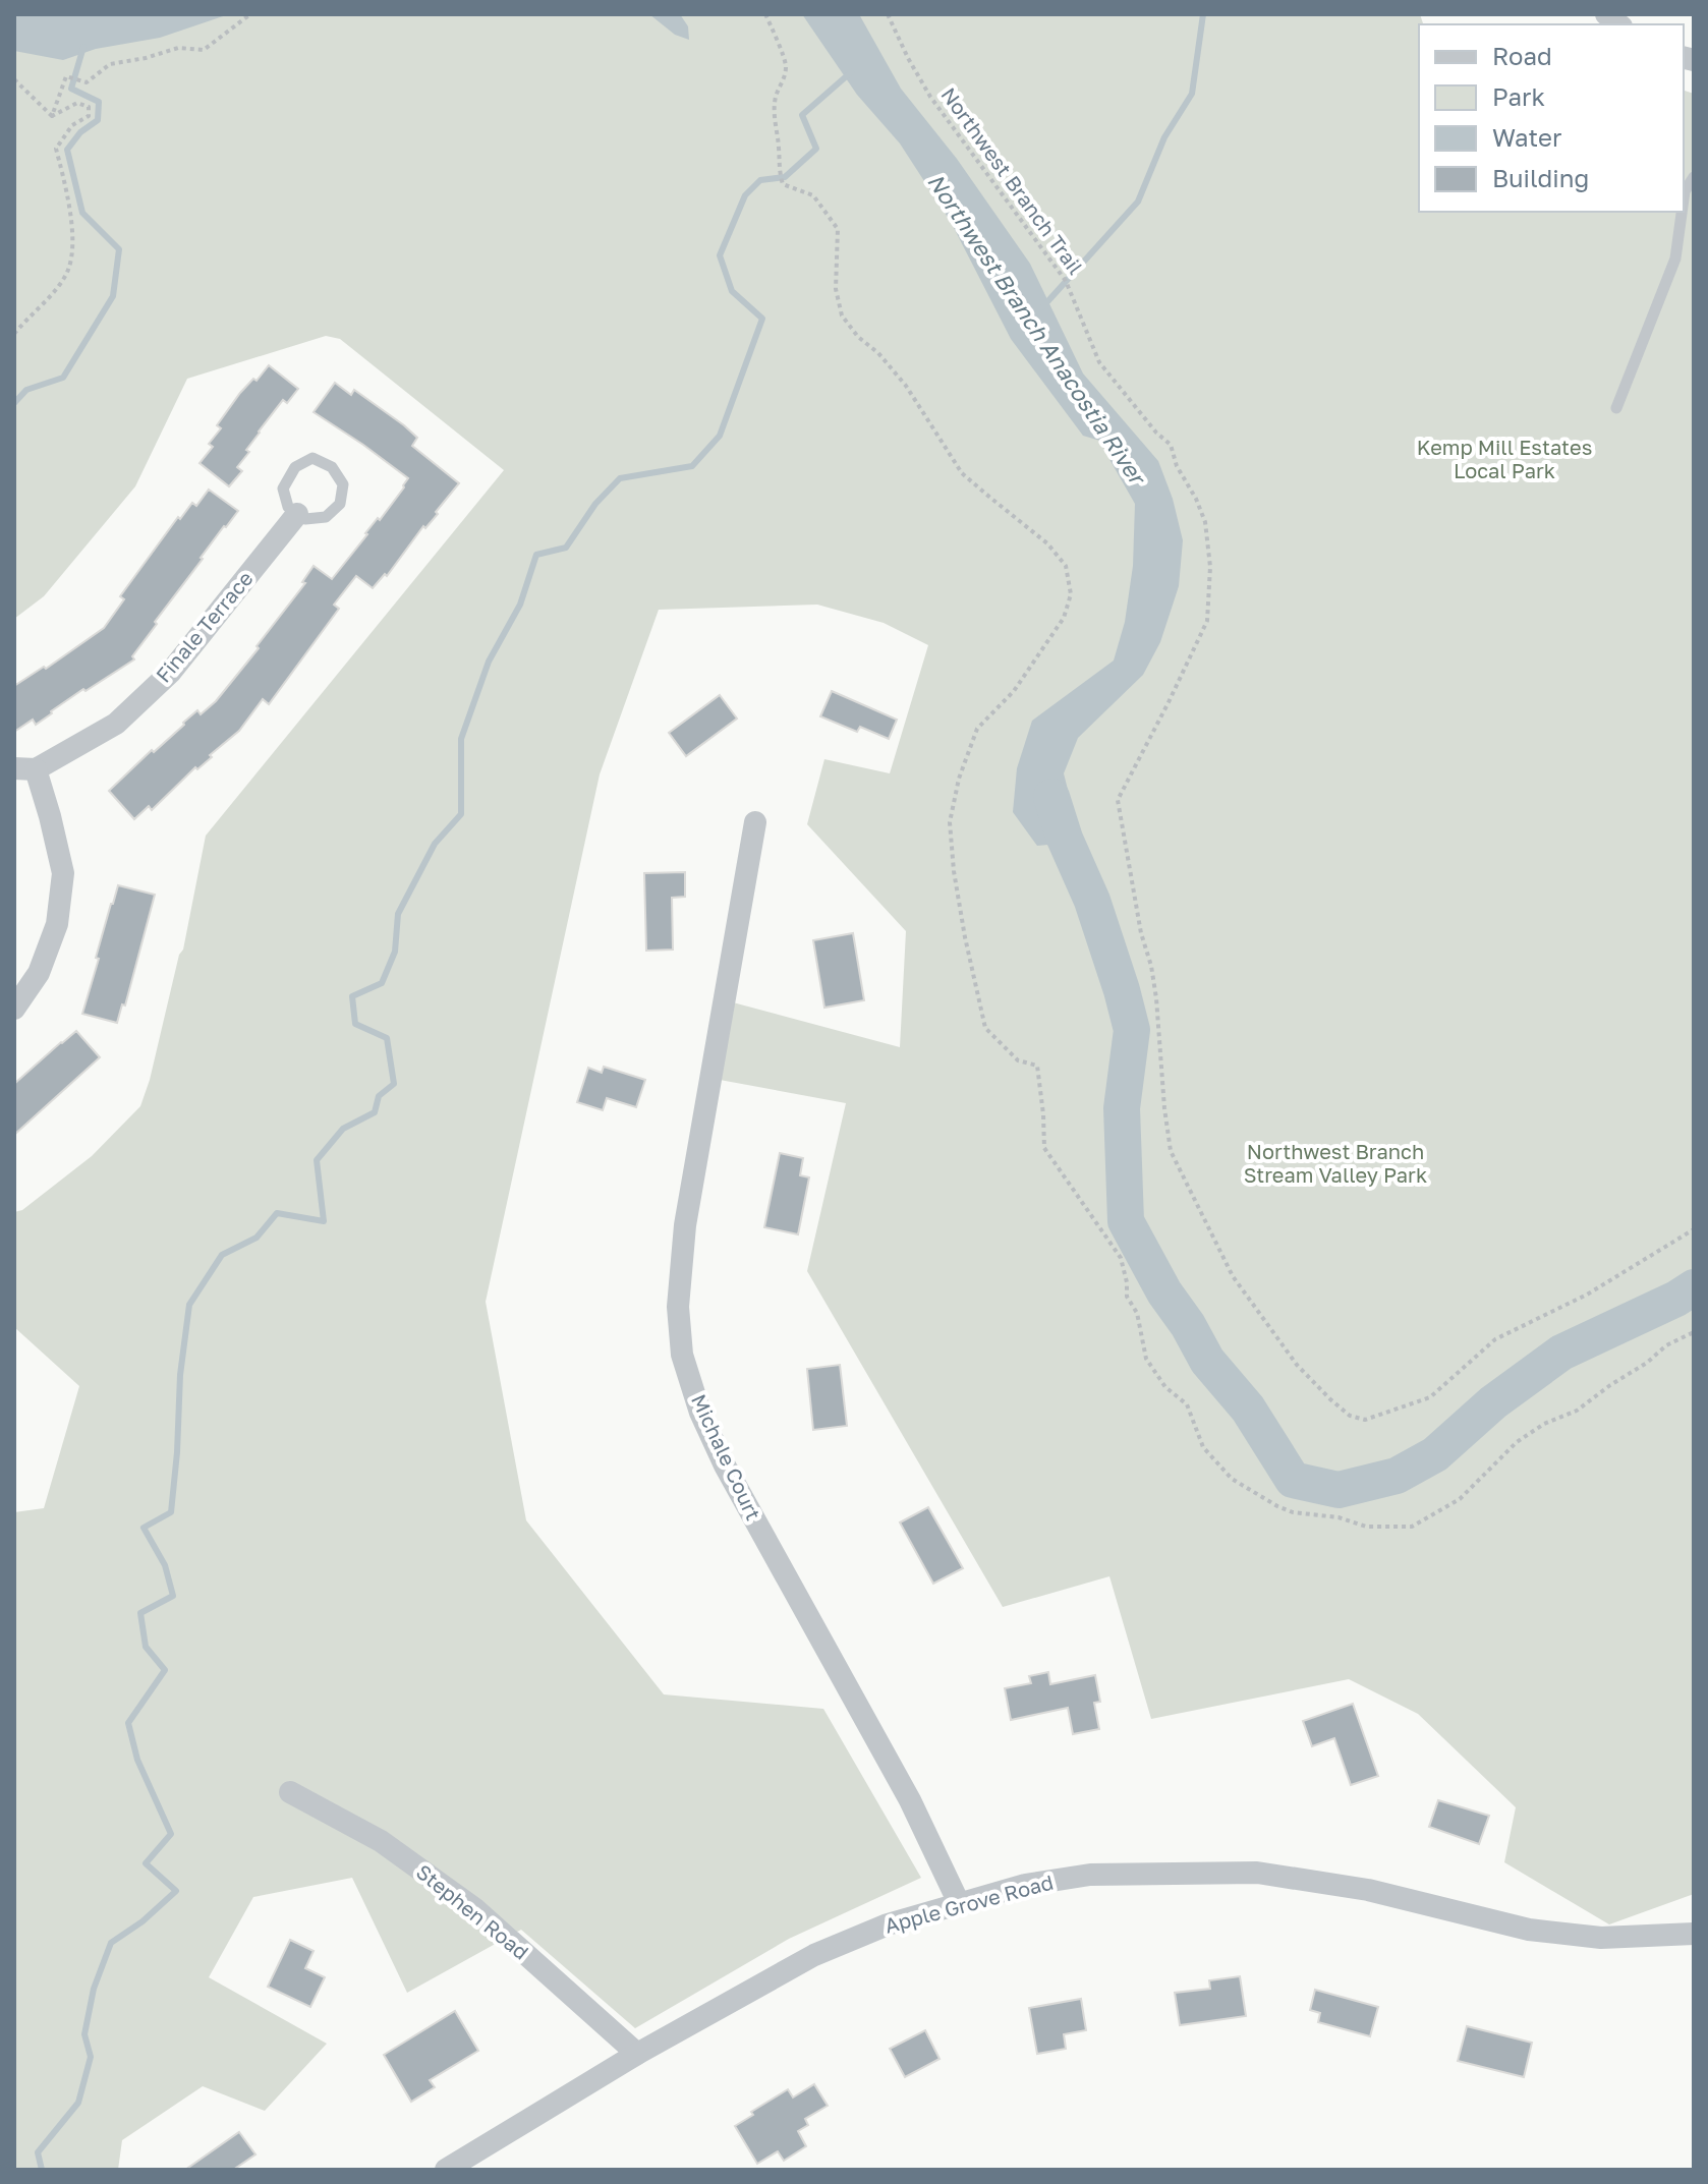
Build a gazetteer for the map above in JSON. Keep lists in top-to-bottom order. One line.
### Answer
{"streets":{"street":["Finale Terrace","Michale Court","Apple Grove Road","Stephen Road"],"path":["Northwest Branch Trail"]},"crossings":[["Michale Court","Apple Grove Road"],["Apple Grove Road","Stephen Road"]],"water":["Northwest Branch Anacostia River"],"parks":["Kemp Mill Estates Local Park","Northwest Branch Stream Valley Park"],"legend":["Road","Park","Water","Building"]}
